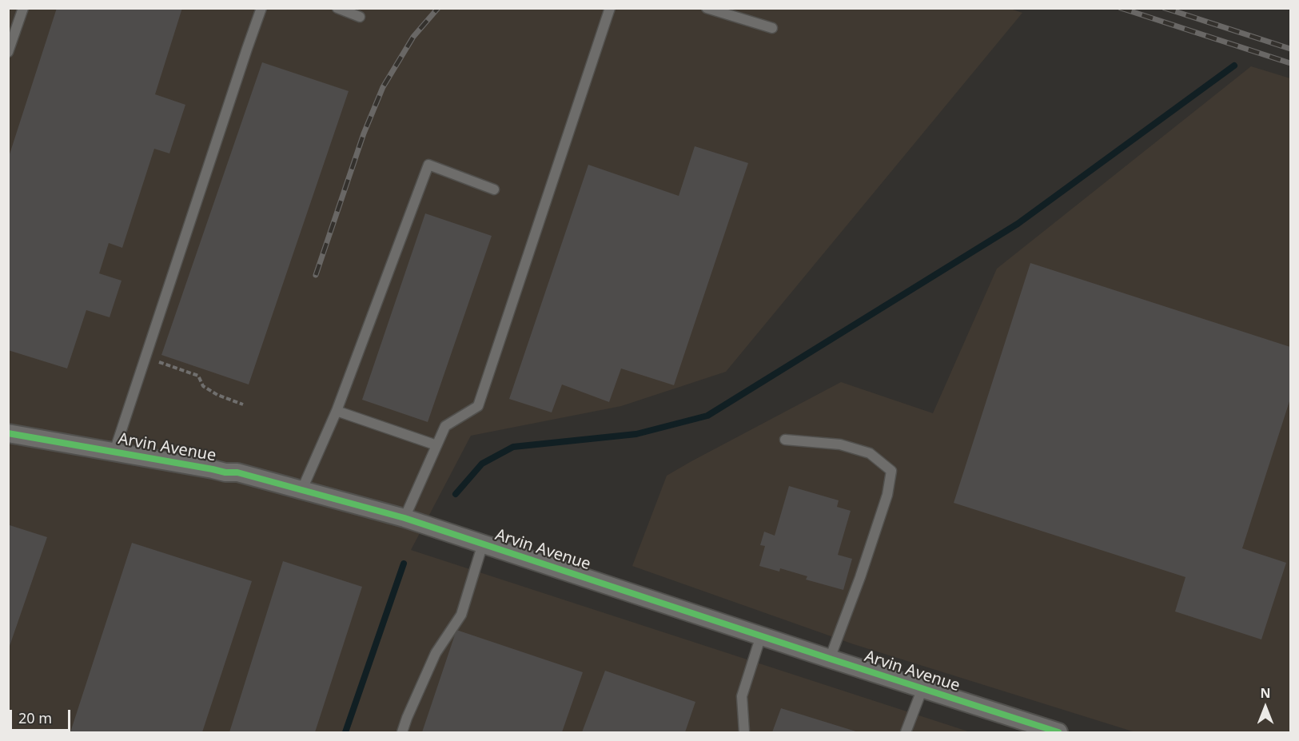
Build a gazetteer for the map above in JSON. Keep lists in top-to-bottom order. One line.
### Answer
{"streets":{"street":["Arvin Avenue"]},"scale_bar":"20 m","north":"top"}
